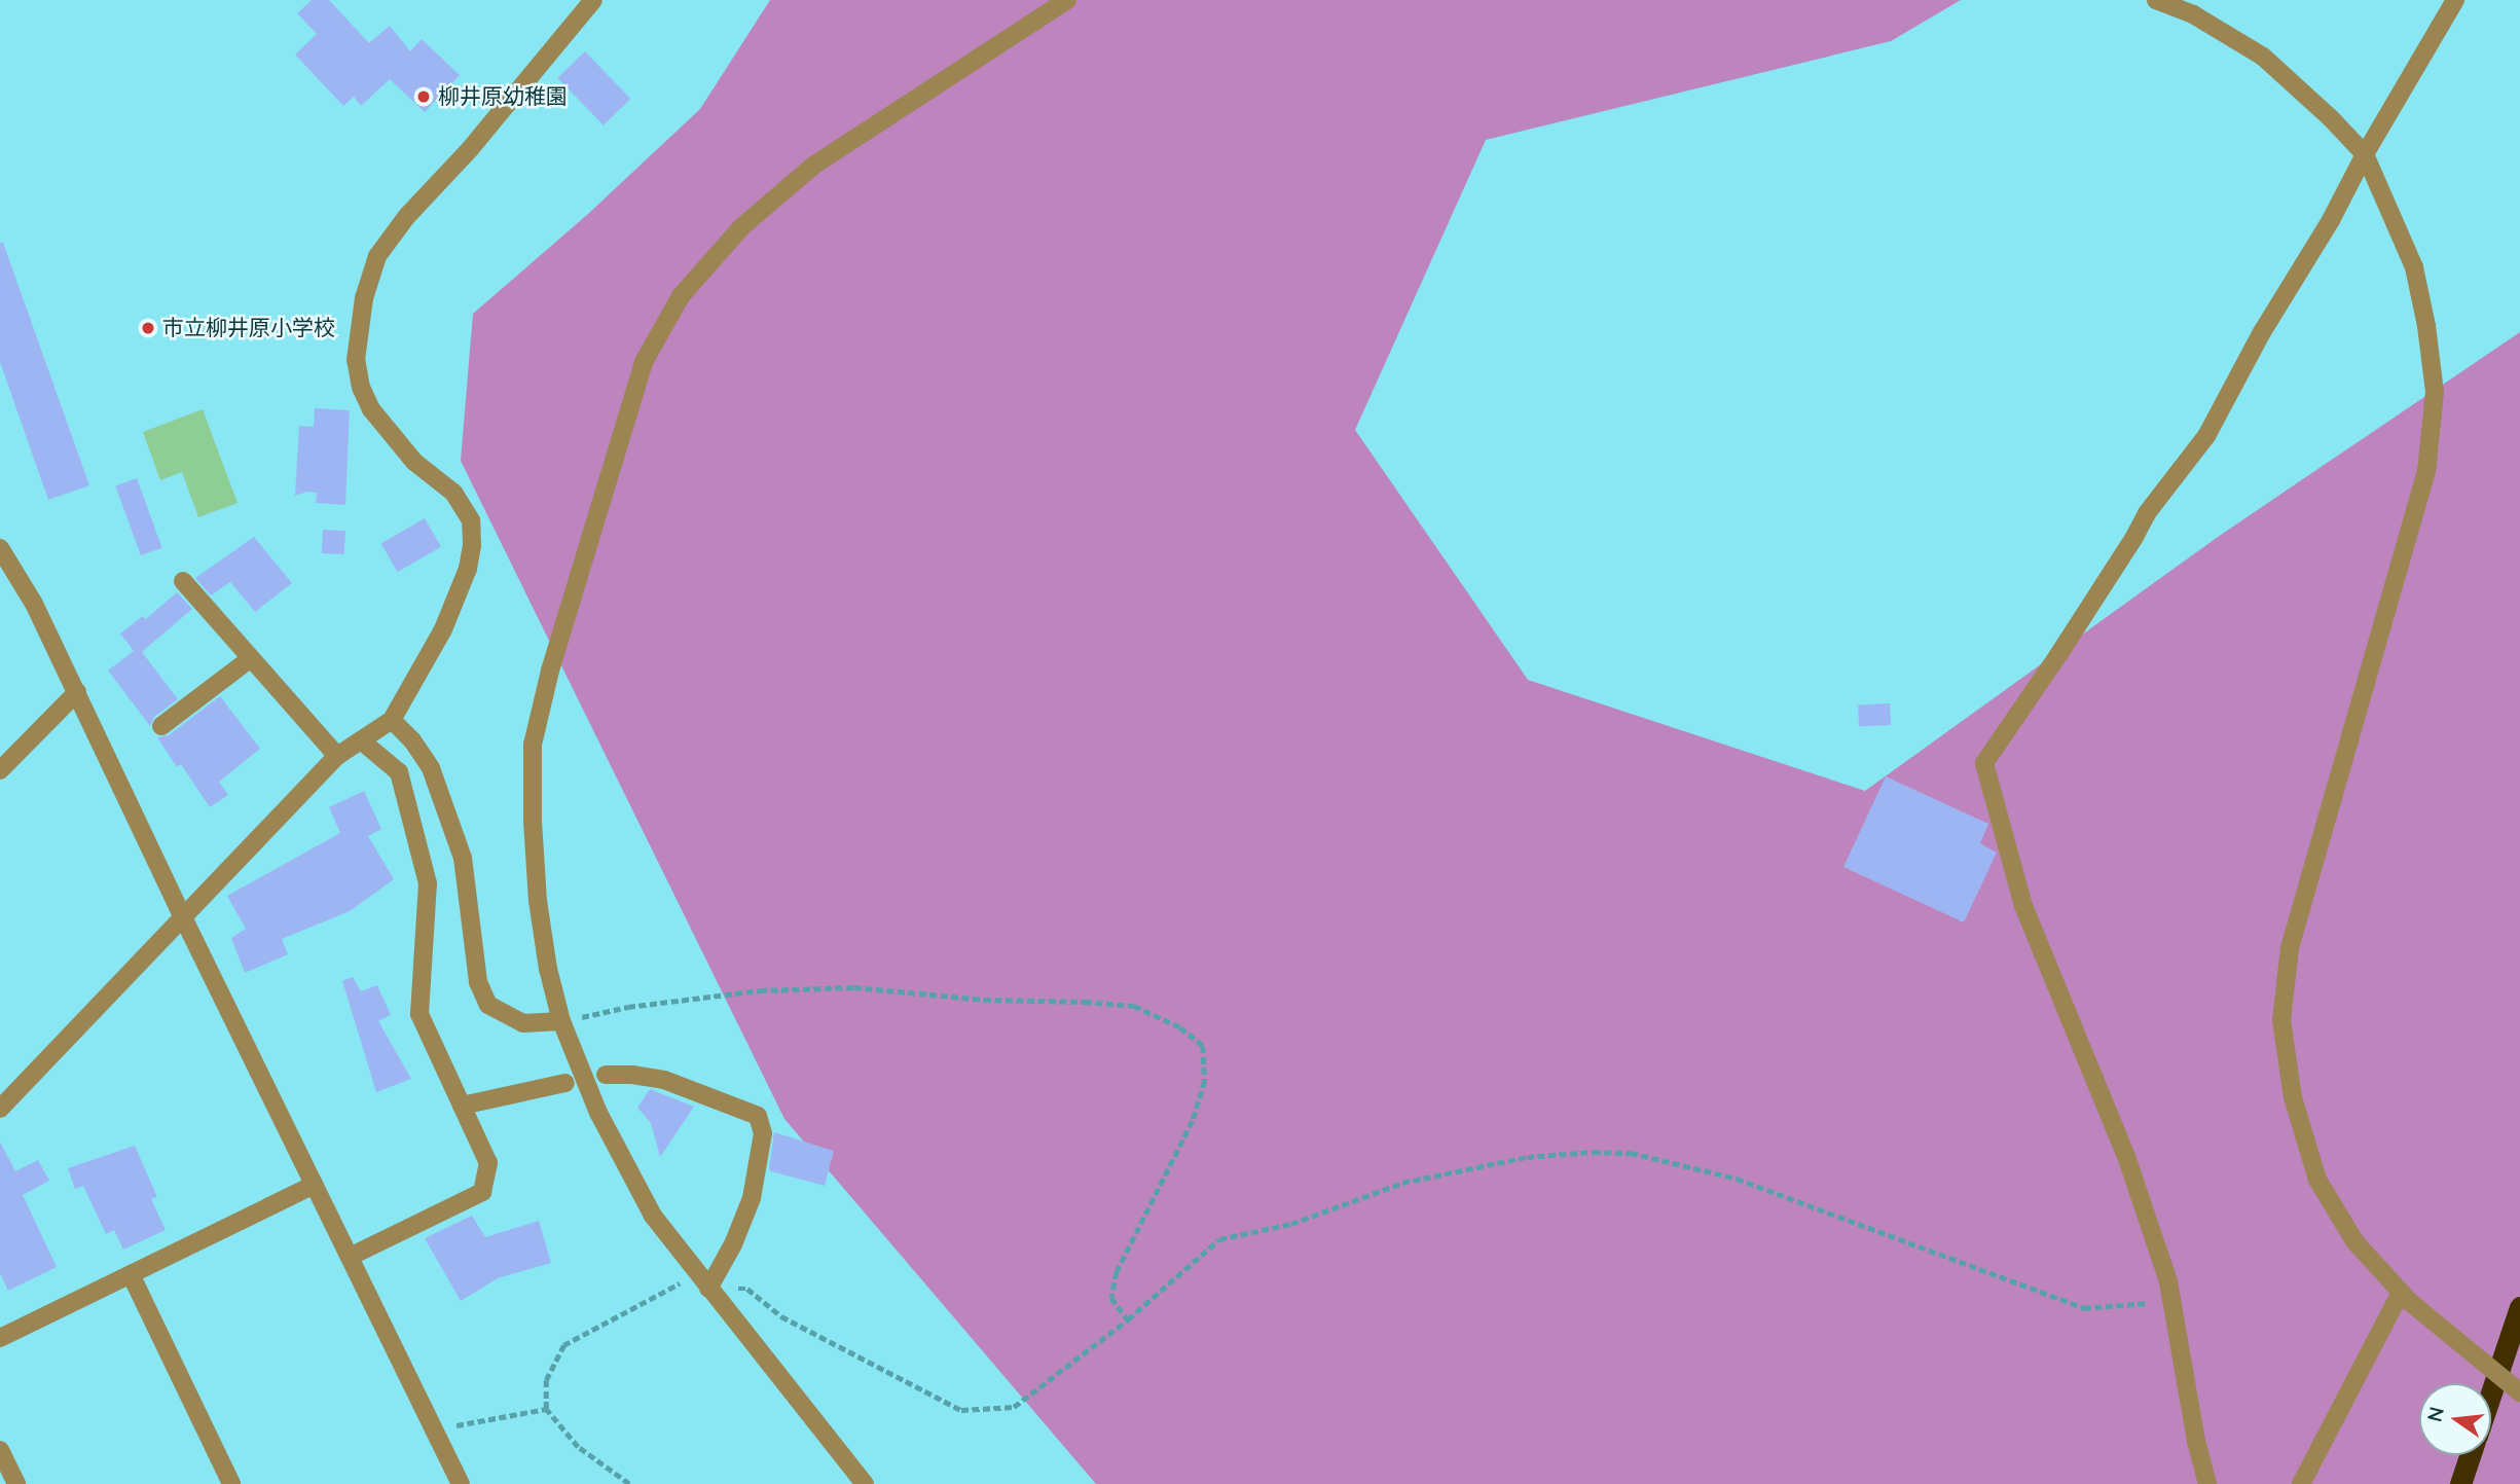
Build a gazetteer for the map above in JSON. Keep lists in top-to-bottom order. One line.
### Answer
{"places":["柳井原幼稚園","市立柳井原小学校"],"north":"left"}
